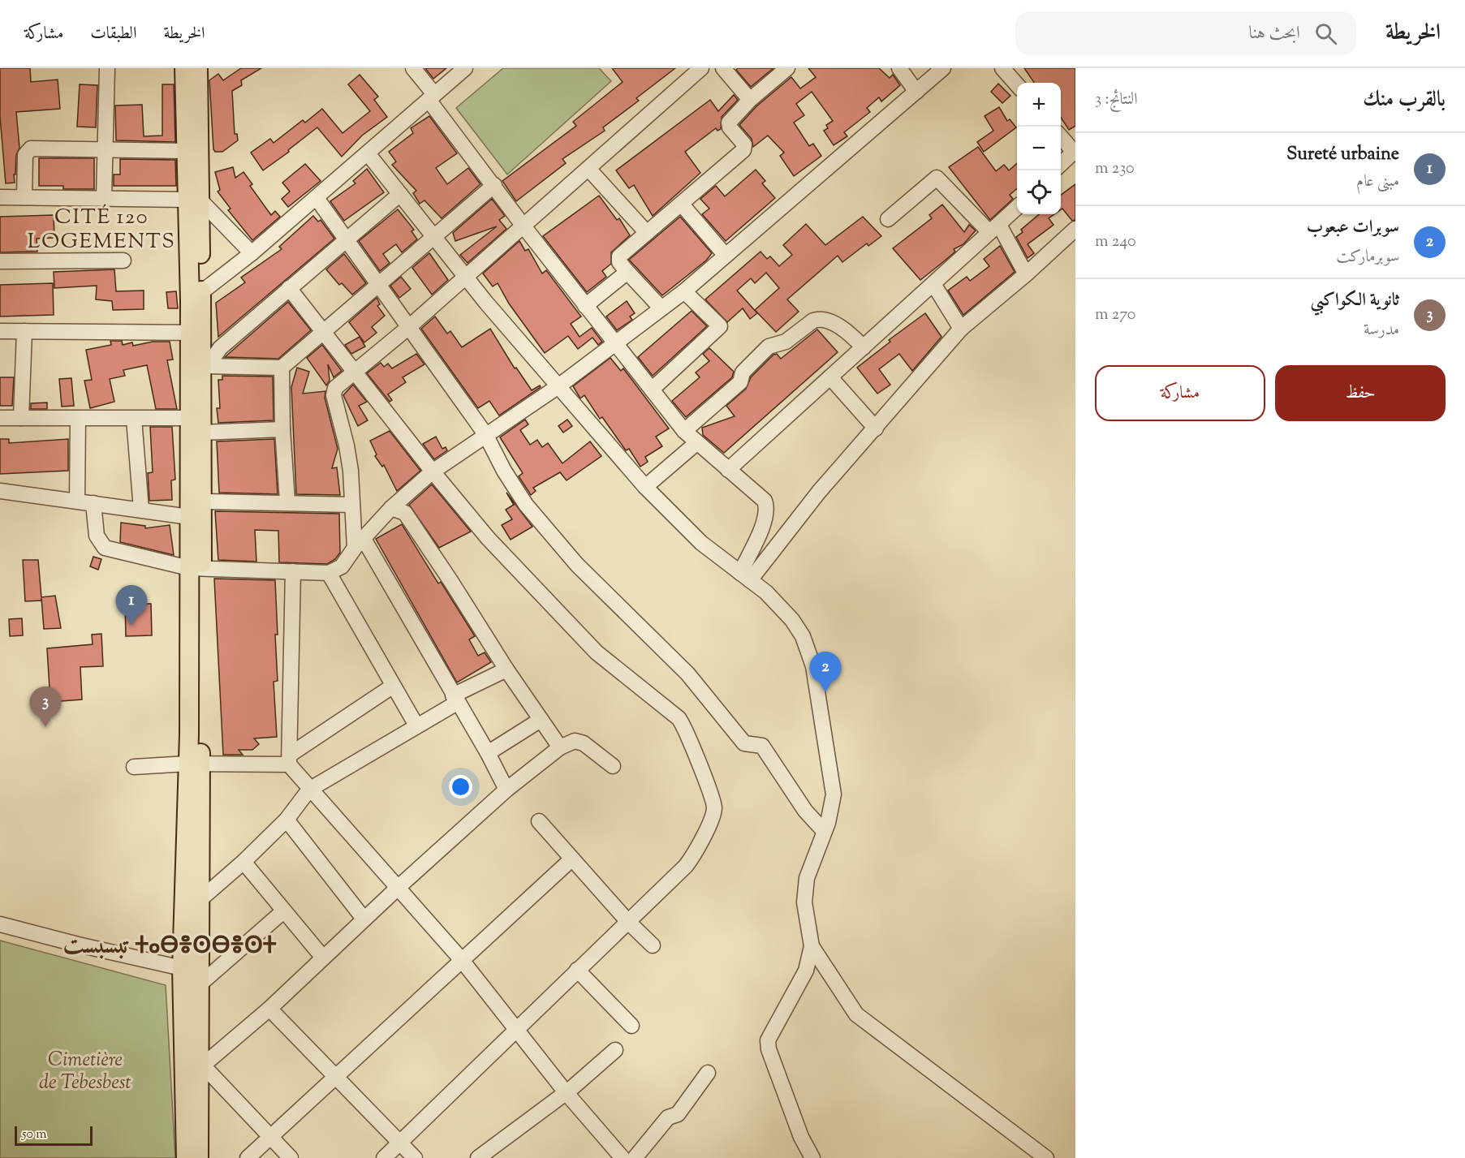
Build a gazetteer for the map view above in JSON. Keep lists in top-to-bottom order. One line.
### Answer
{"districts":["CITÉ 120 LOGEMENTS","تبسبست ⵜⴰⴱⴻⵙⴱⴻⵙⵜ"],"parks":["Cimetière de Tebesbest"],"scale_bar":"50 m","page":{"header":"الخريطة","search":"ابحث هنا","nav":["الخريطة","الطبقات","مشاركة"],"heading":["بالقرب منك","النتائج: 3"],"map_buttons":["+","−"],"list":[{"mark":"1","name":"Sureté urbaine","note":"مبنى عام","value":"230 m"},{"mark":"2","name":"سوبرات عبعوب","note":"سوبرماركت","value":"240 m"},{"mark":"3","name":"ثانوية الكواكبي","note":"مدرسة","value":"270 m"}],"buttons":["حفظ","مشاركة"],"pins":["1","2","3"],"scale":"50 m"}}
